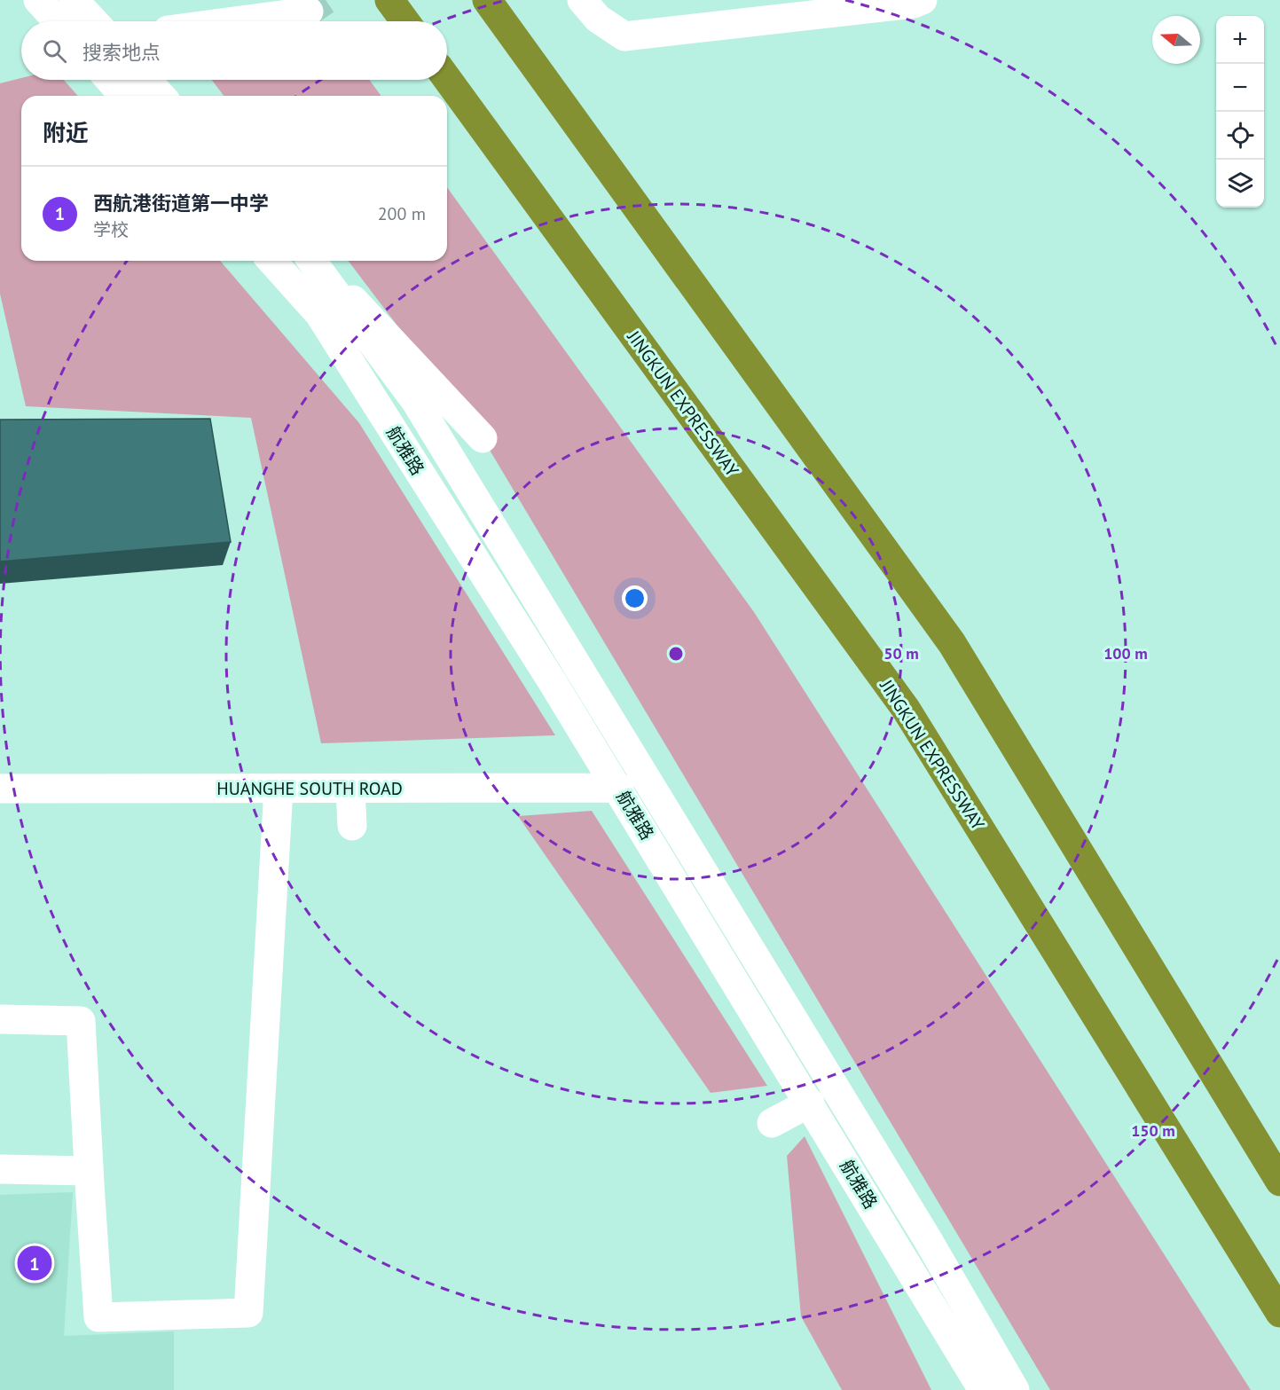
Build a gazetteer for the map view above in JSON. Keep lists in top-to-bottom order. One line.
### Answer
{"streets":{"highway":["JINGKUN EXPRESSWAY"],"street":["航雅路","HUANGHE SOUTH ROAD"]},"crossings":[["航雅路","HUANGHE SOUTH ROAD"]],"north":"left","page":{"map_buttons":["+","−"],"search":"搜索地点","heading":"附近","list":[{"mark":"1","name":"西航港街道第一中学","note":"学校","value":"200 m"}],"pins":"1"},"rings":["50 m","100 m","150 m"]}
